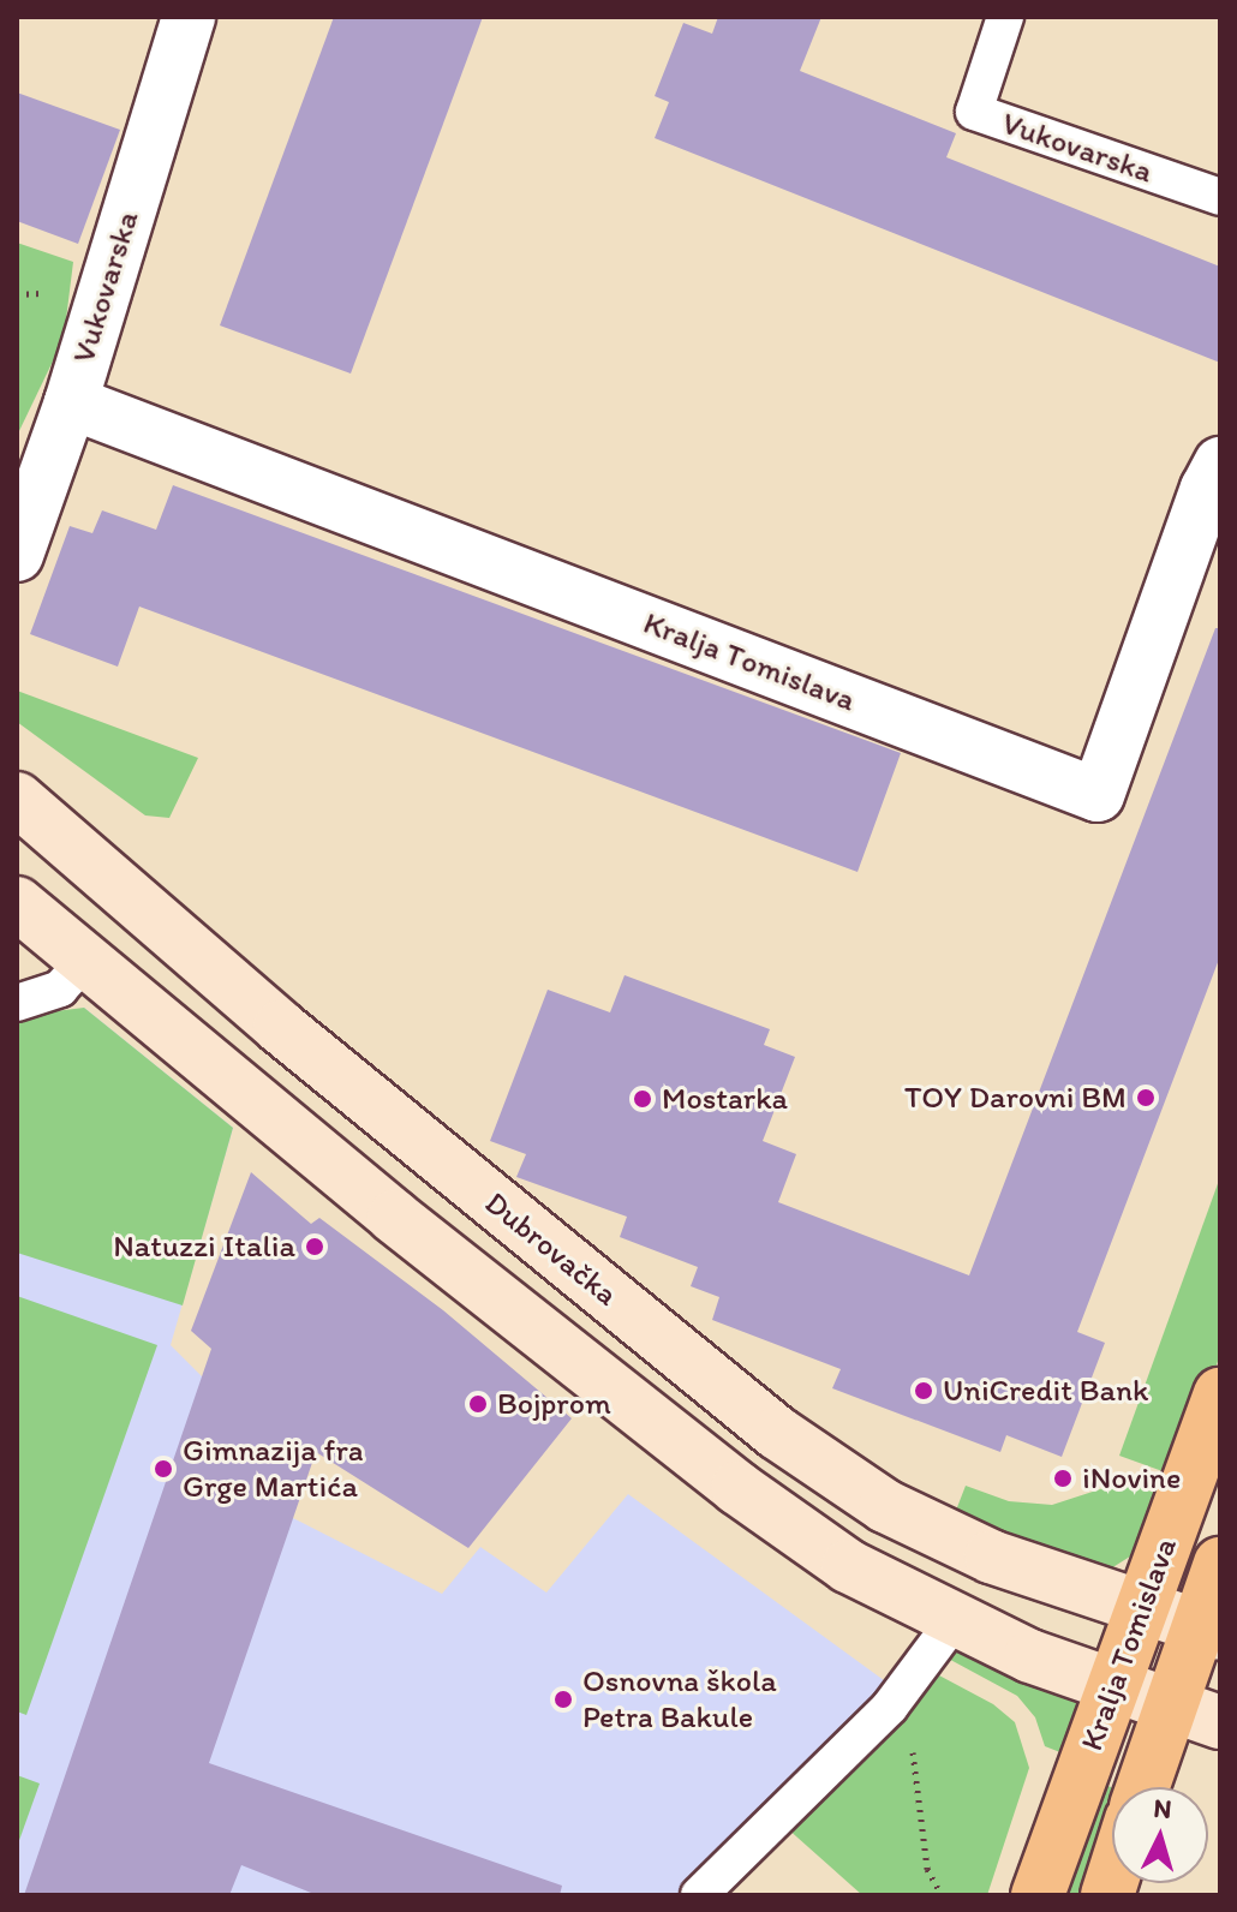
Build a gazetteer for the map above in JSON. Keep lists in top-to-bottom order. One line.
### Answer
{"streets":{"main road":["Kralja Tomislava"],"street":["Vukovarska","Dubrovačka"]},"crossings":[["Vukovarska","Kralja Tomislava"],["Kralja Tomislava","Dubrovačka"]],"places":["TOY Darovni BM","Mostarka","Natuzzi Italia","UniCredit Bank","Bojprom","Gimnazija fra Grge Martića","iNovine","Osnovna škola Petra Bakule"],"north":"top"}
